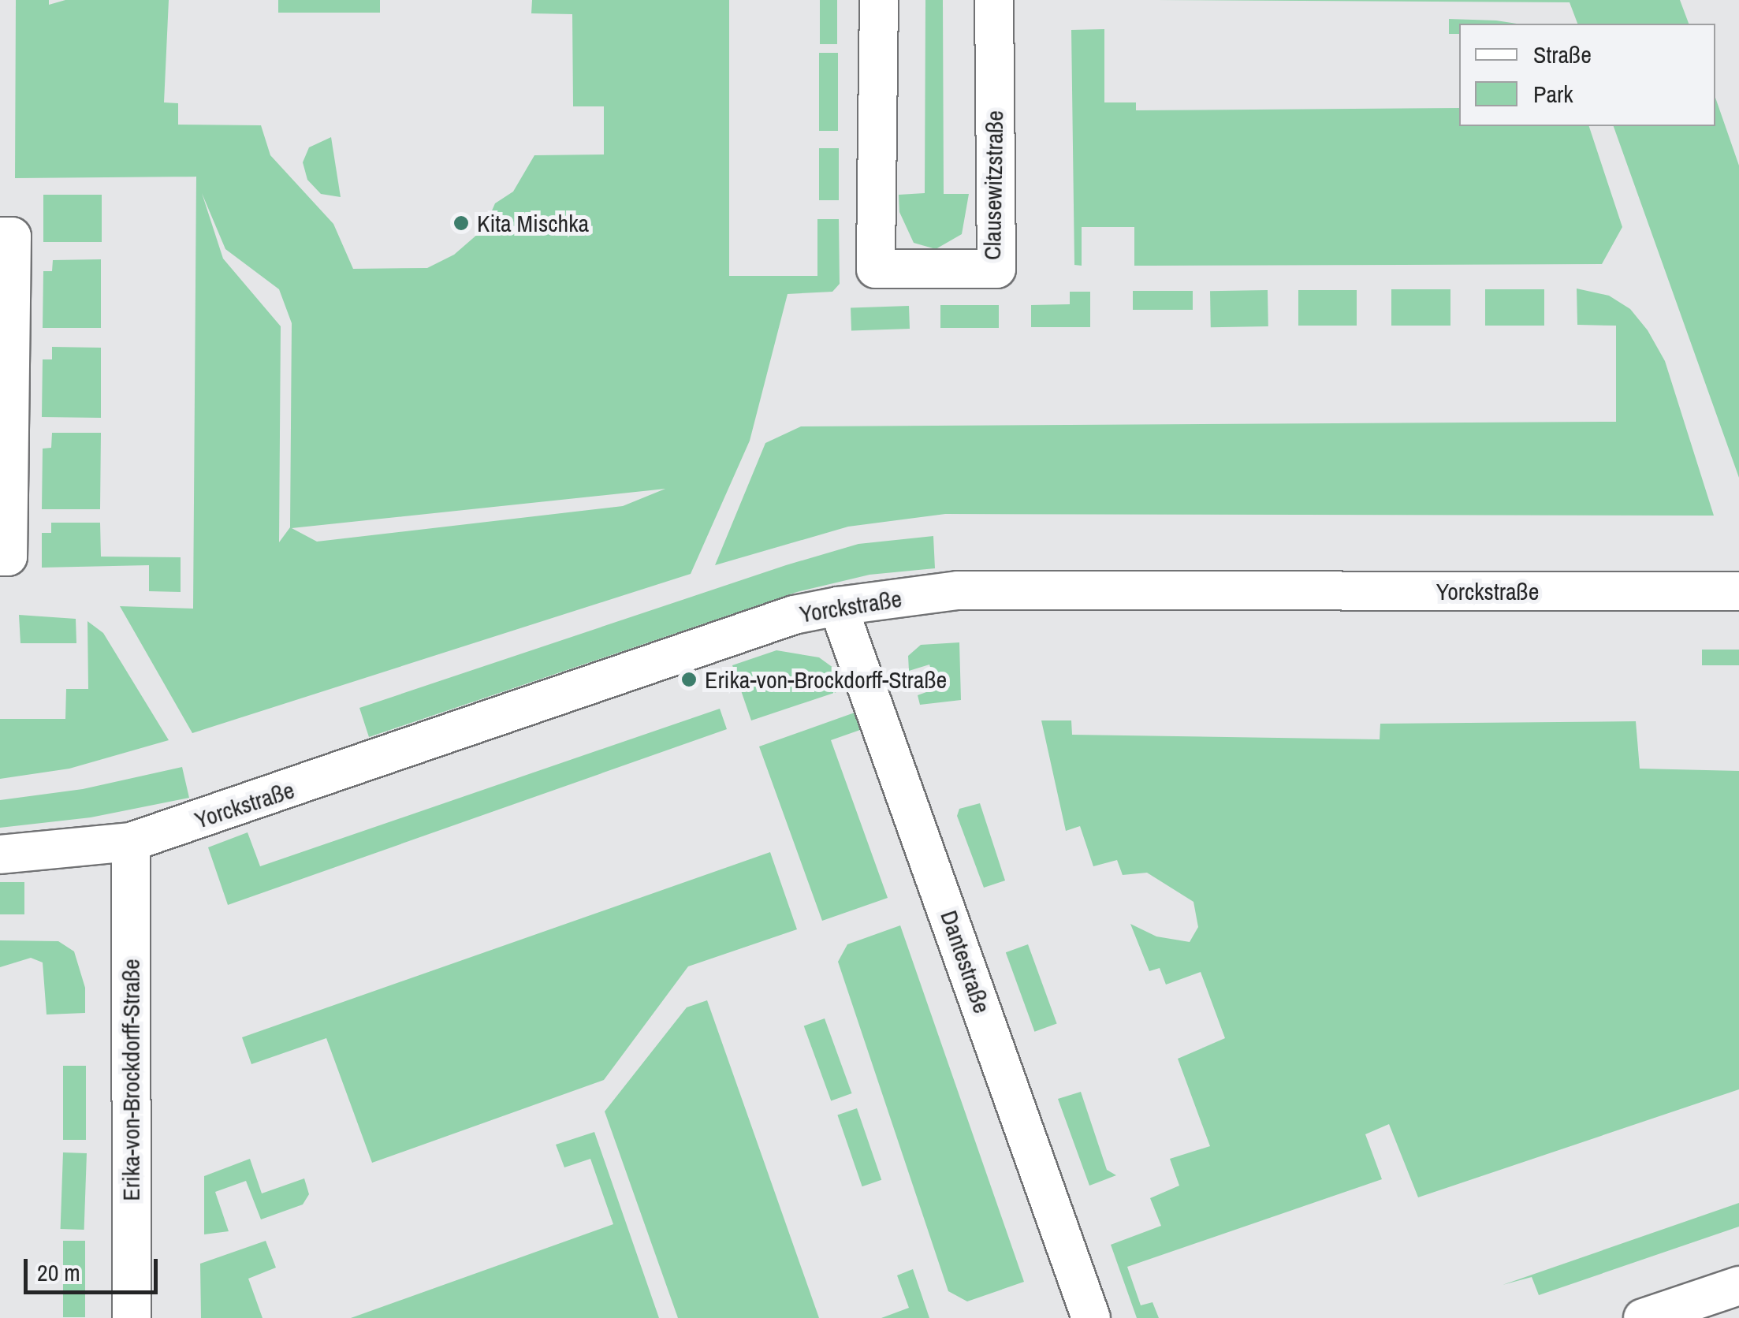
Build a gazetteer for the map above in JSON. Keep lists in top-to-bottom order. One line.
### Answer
{"streets":{"street":["Clausewitzstraße","Yorckstraße","Dantestraße","Erika-von-Brockdorff-Straße"]},"crossings":[["Yorckstraße","Dantestraße"],["Yorckstraße","Erika-von-Brockdorff-Straße"]],"places":["Kita Mischka","Erika-von-Brockdorff-Straße"],"legend":["Straße","Park"],"scale_bar":"20 m"}
